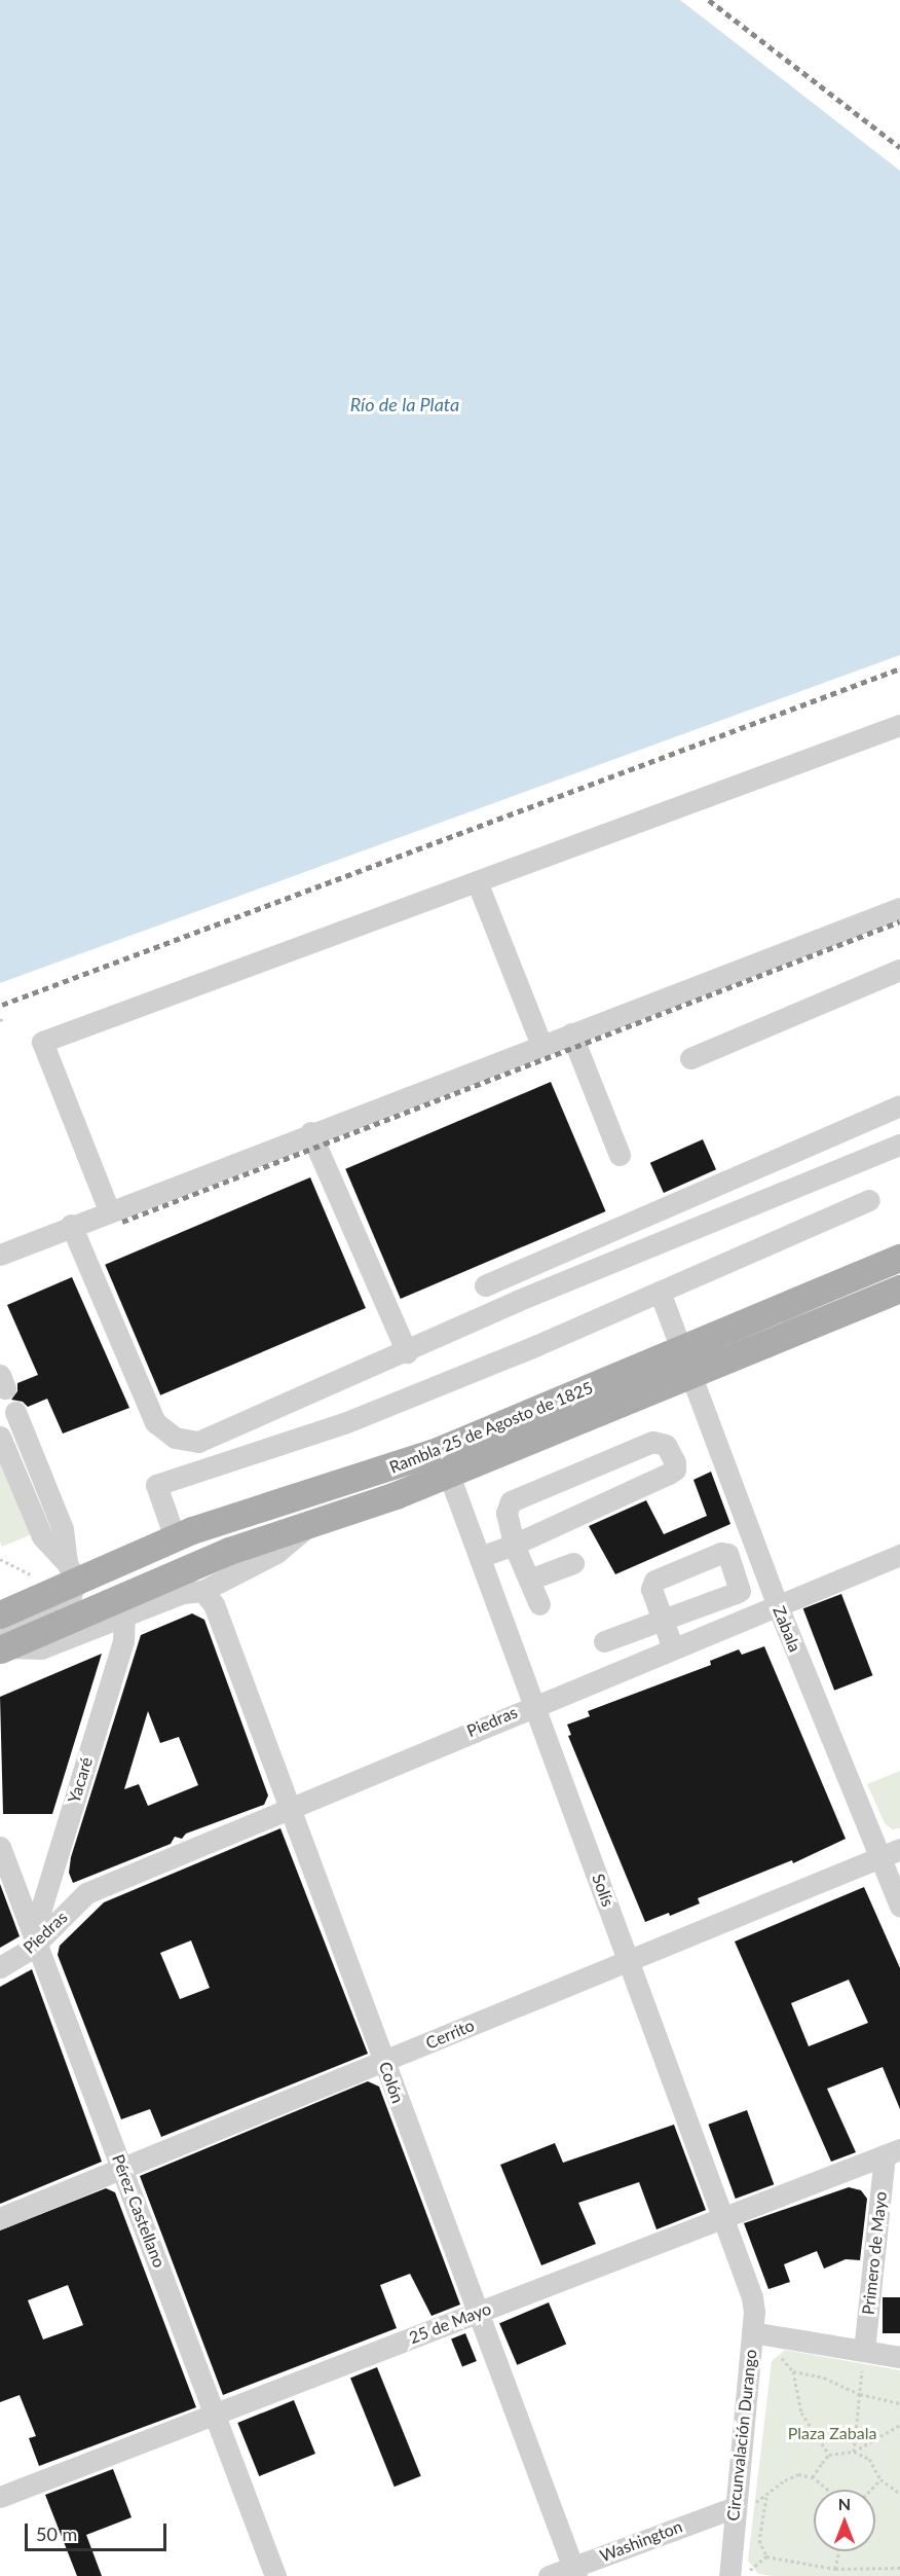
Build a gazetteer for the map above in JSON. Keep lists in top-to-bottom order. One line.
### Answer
{"streets":{"main road":["Rambla 25 de Agosto de 1825"],"street":["Zabala","Piedras","Yacaré","Solís","Cerrito","Colón","Pérez Castellano","Primero de Mayo","25 de Mayo","Circunvalación Durango","Washington"]},"crossings":[["Rambla 25 de Agosto de 1825","Zabala"],["Rambla 25 de Agosto de 1825","Yacaré"],["Rambla 25 de Agosto de 1825","Solís"],["Rambla 25 de Agosto de 1825","Colón"],["Zabala","Piedras"],["Zabala","Cerrito"],["Piedras","Yacaré"],["Piedras","Solís"],["Piedras","Colón"],["Piedras","Pérez Castellano"],["Yacaré","Pérez Castellano"],["Solís","Cerrito"],["Solís","25 de Mayo"],["Solís","Circunvalación Durango"],["Cerrito","Colón"],["Cerrito","Pérez Castellano"],["Colón","25 de Mayo"],["Colón","Washington"],["Pérez Castellano","25 de Mayo"],["Primero de Mayo","25 de Mayo"],["Primero de Mayo","Circunvalación Durango"],["Circunvalación Durango","Washington"]],"water":["Río de la Plata"],"parks":["Plaza Zabala"],"scale_bar":"50 m","north":"top"}
